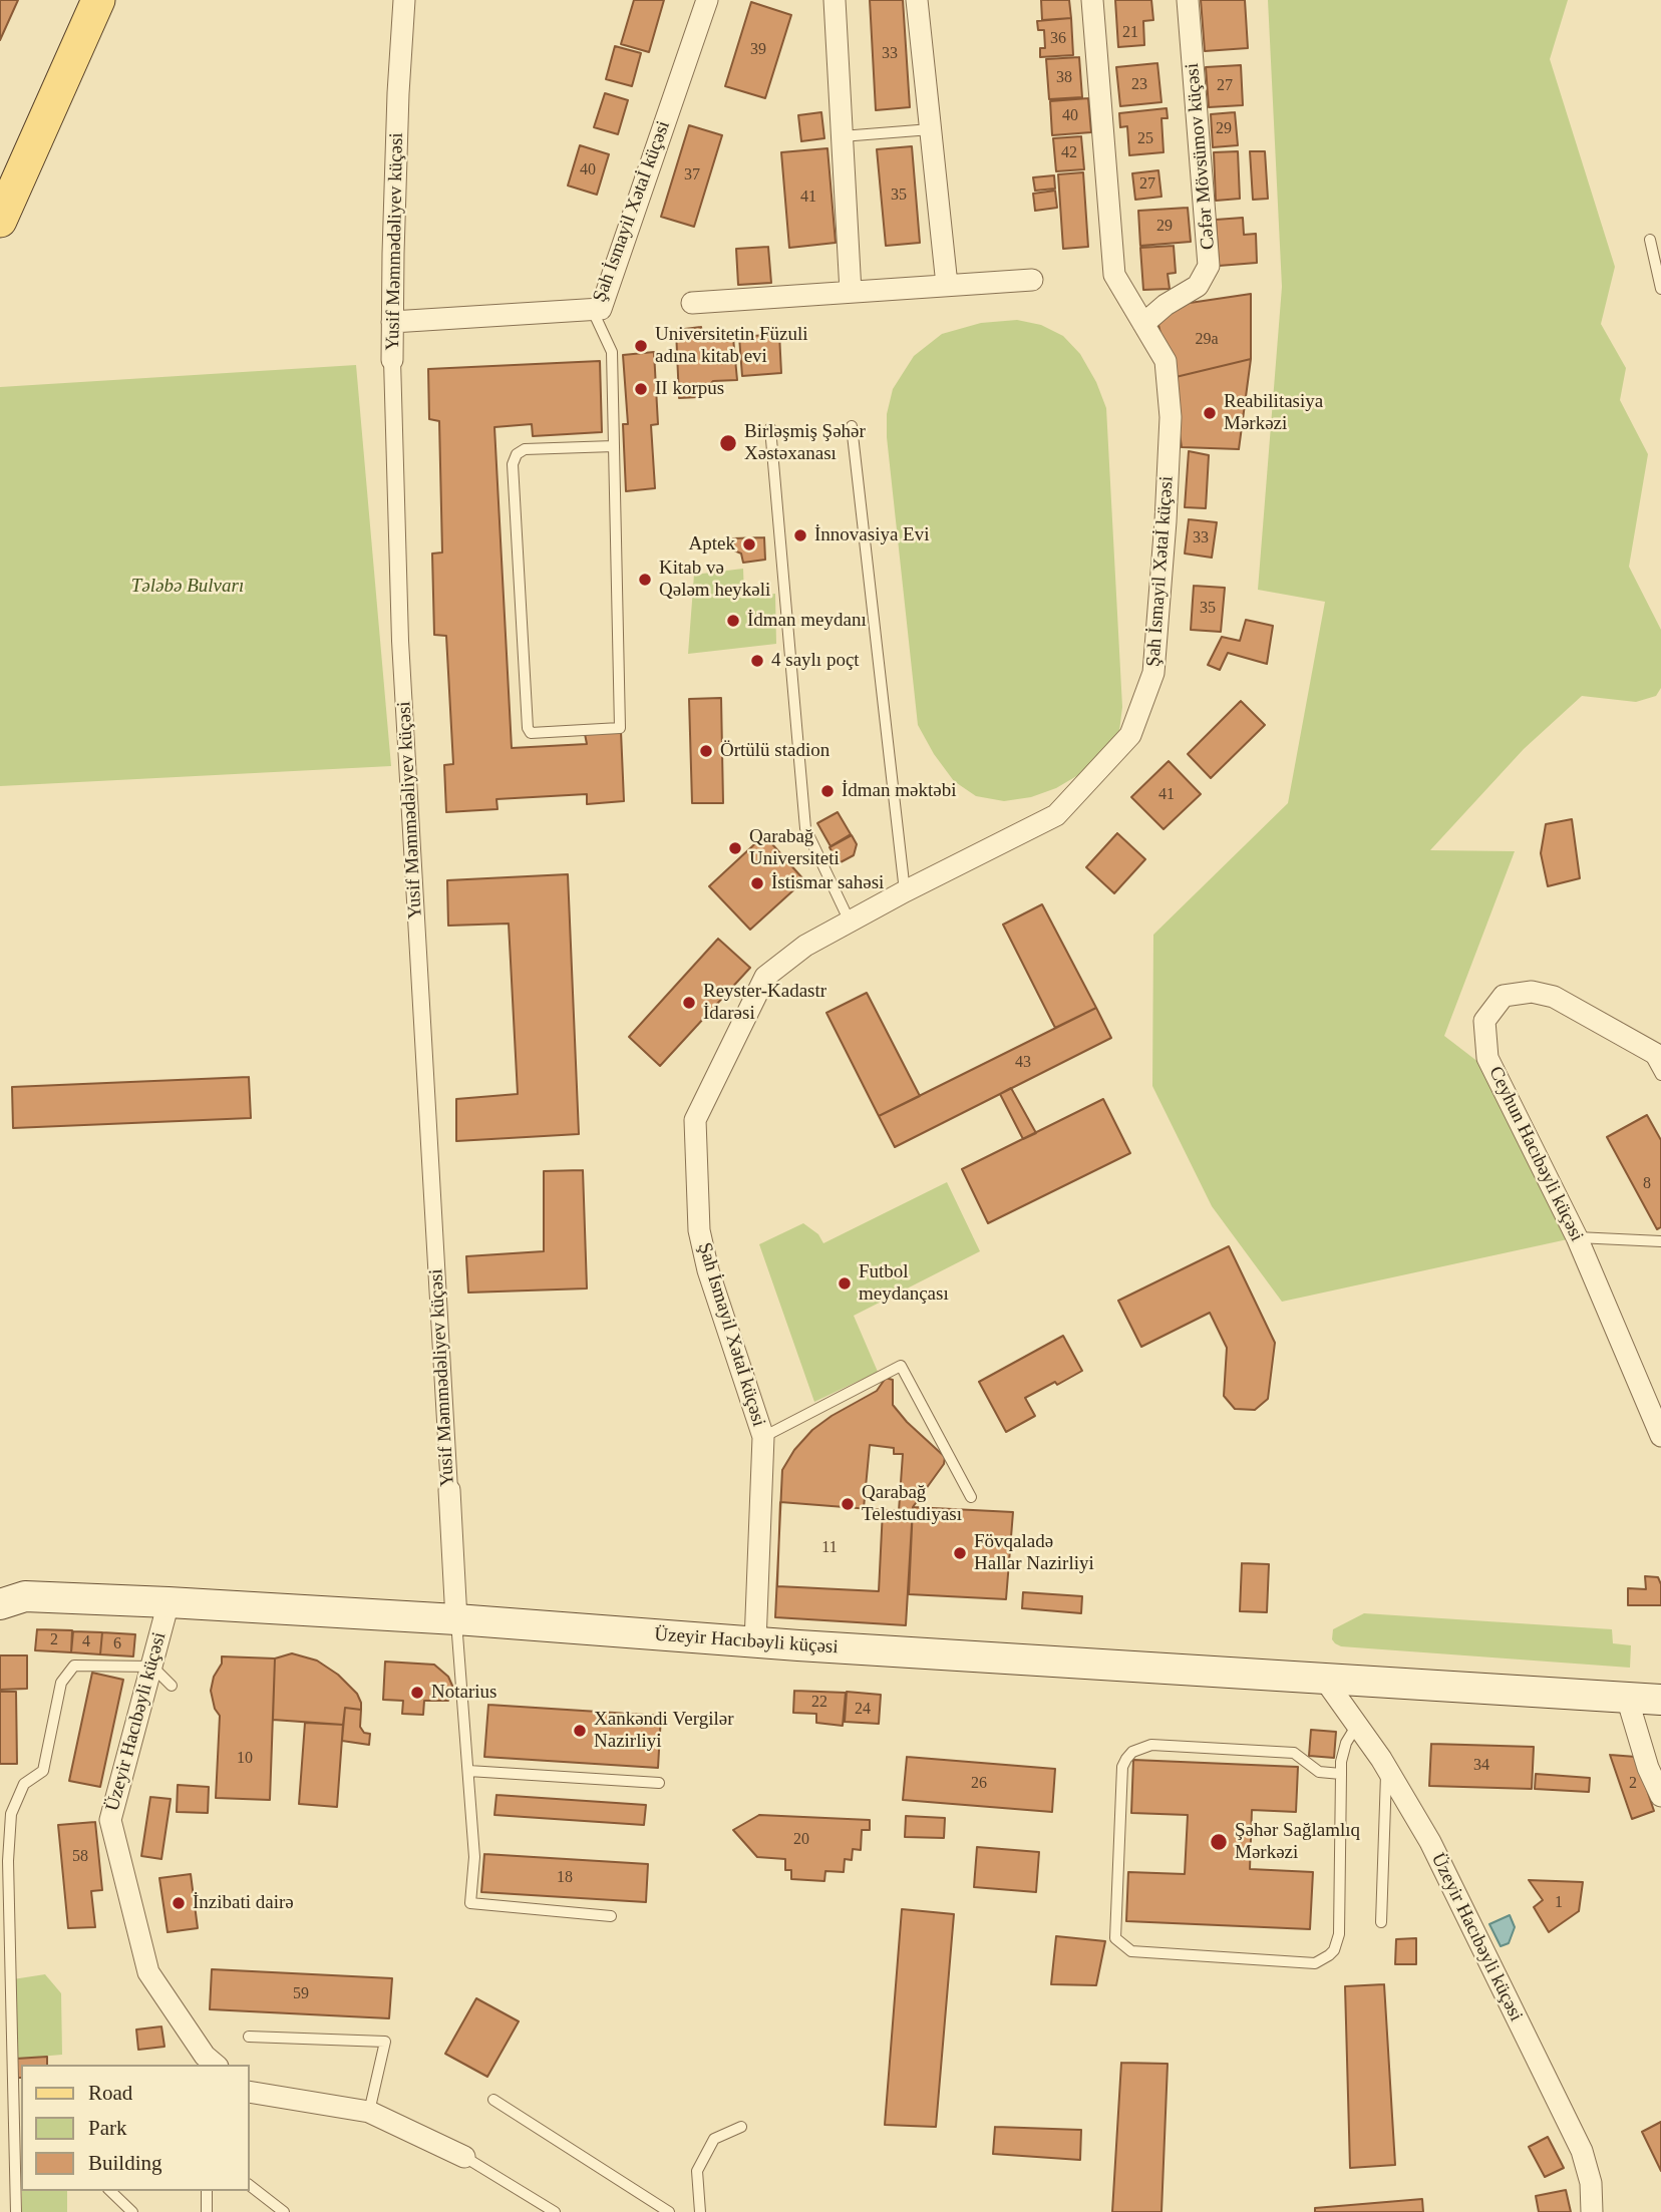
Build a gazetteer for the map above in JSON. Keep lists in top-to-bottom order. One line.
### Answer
{"streets":{"main road":["Üzeyir Hacıbəyli küçəsi"],"street":["Cəfər Mövsümov küçəsi","Şah İsmayil Xətaİ küçəsi","Yusif Məmmədəliyev küçəsi","Ceyhun Hacıbəyli küçəsi"]},"crossings":[["Cəfər Mövsümov küçəsi","Şah İsmayil Xətaİ küçəsi"],["Şah İsmayil Xətaİ küçəsi","Yusif Məmmədəliyev küçəsi"],["Şah İsmayil Xətaİ küçəsi","Üzeyir Hacıbəyli küçəsi"],["Yusif Məmmədəliyev küçəsi","Üzeyir Hacıbəyli küçəsi"]],"parks":["Tələbə Bulvarı"],"places":["Universitetin Füzuli adına kitab evi","II korpus","Reabilitasiya Mərkəzi","Birləşmiş Şəhər Xəstəxanası","İnnovasiya Evi","Aptek","Kitab və Qələm heykəli","İdman meydanı","4 saylı poçt","Örtülü stadion","İdman məktəbi","Qarabağ Universiteti","İstismar sahəsi","Reyster-Kadastr İdarəsi","Futbol meydançası","Qarabağ Telestudiyası","Fövqaladə Hallar Nazirliyi","Notarius","Xankəndi Vergilər Nazirliyi","Şəhər Sağlamlıq Mərkəzi","İnzibati dairə"],"house_numbers":["21","36","39","33","38","23","27","40","29","25","42","40","37","27","35","41","29","29a","33","35","41","43","8","11","2","4","6","22","24","10","34","26","2","20","58","18","1","59"],"legend":["Road","Park","Building"]}
